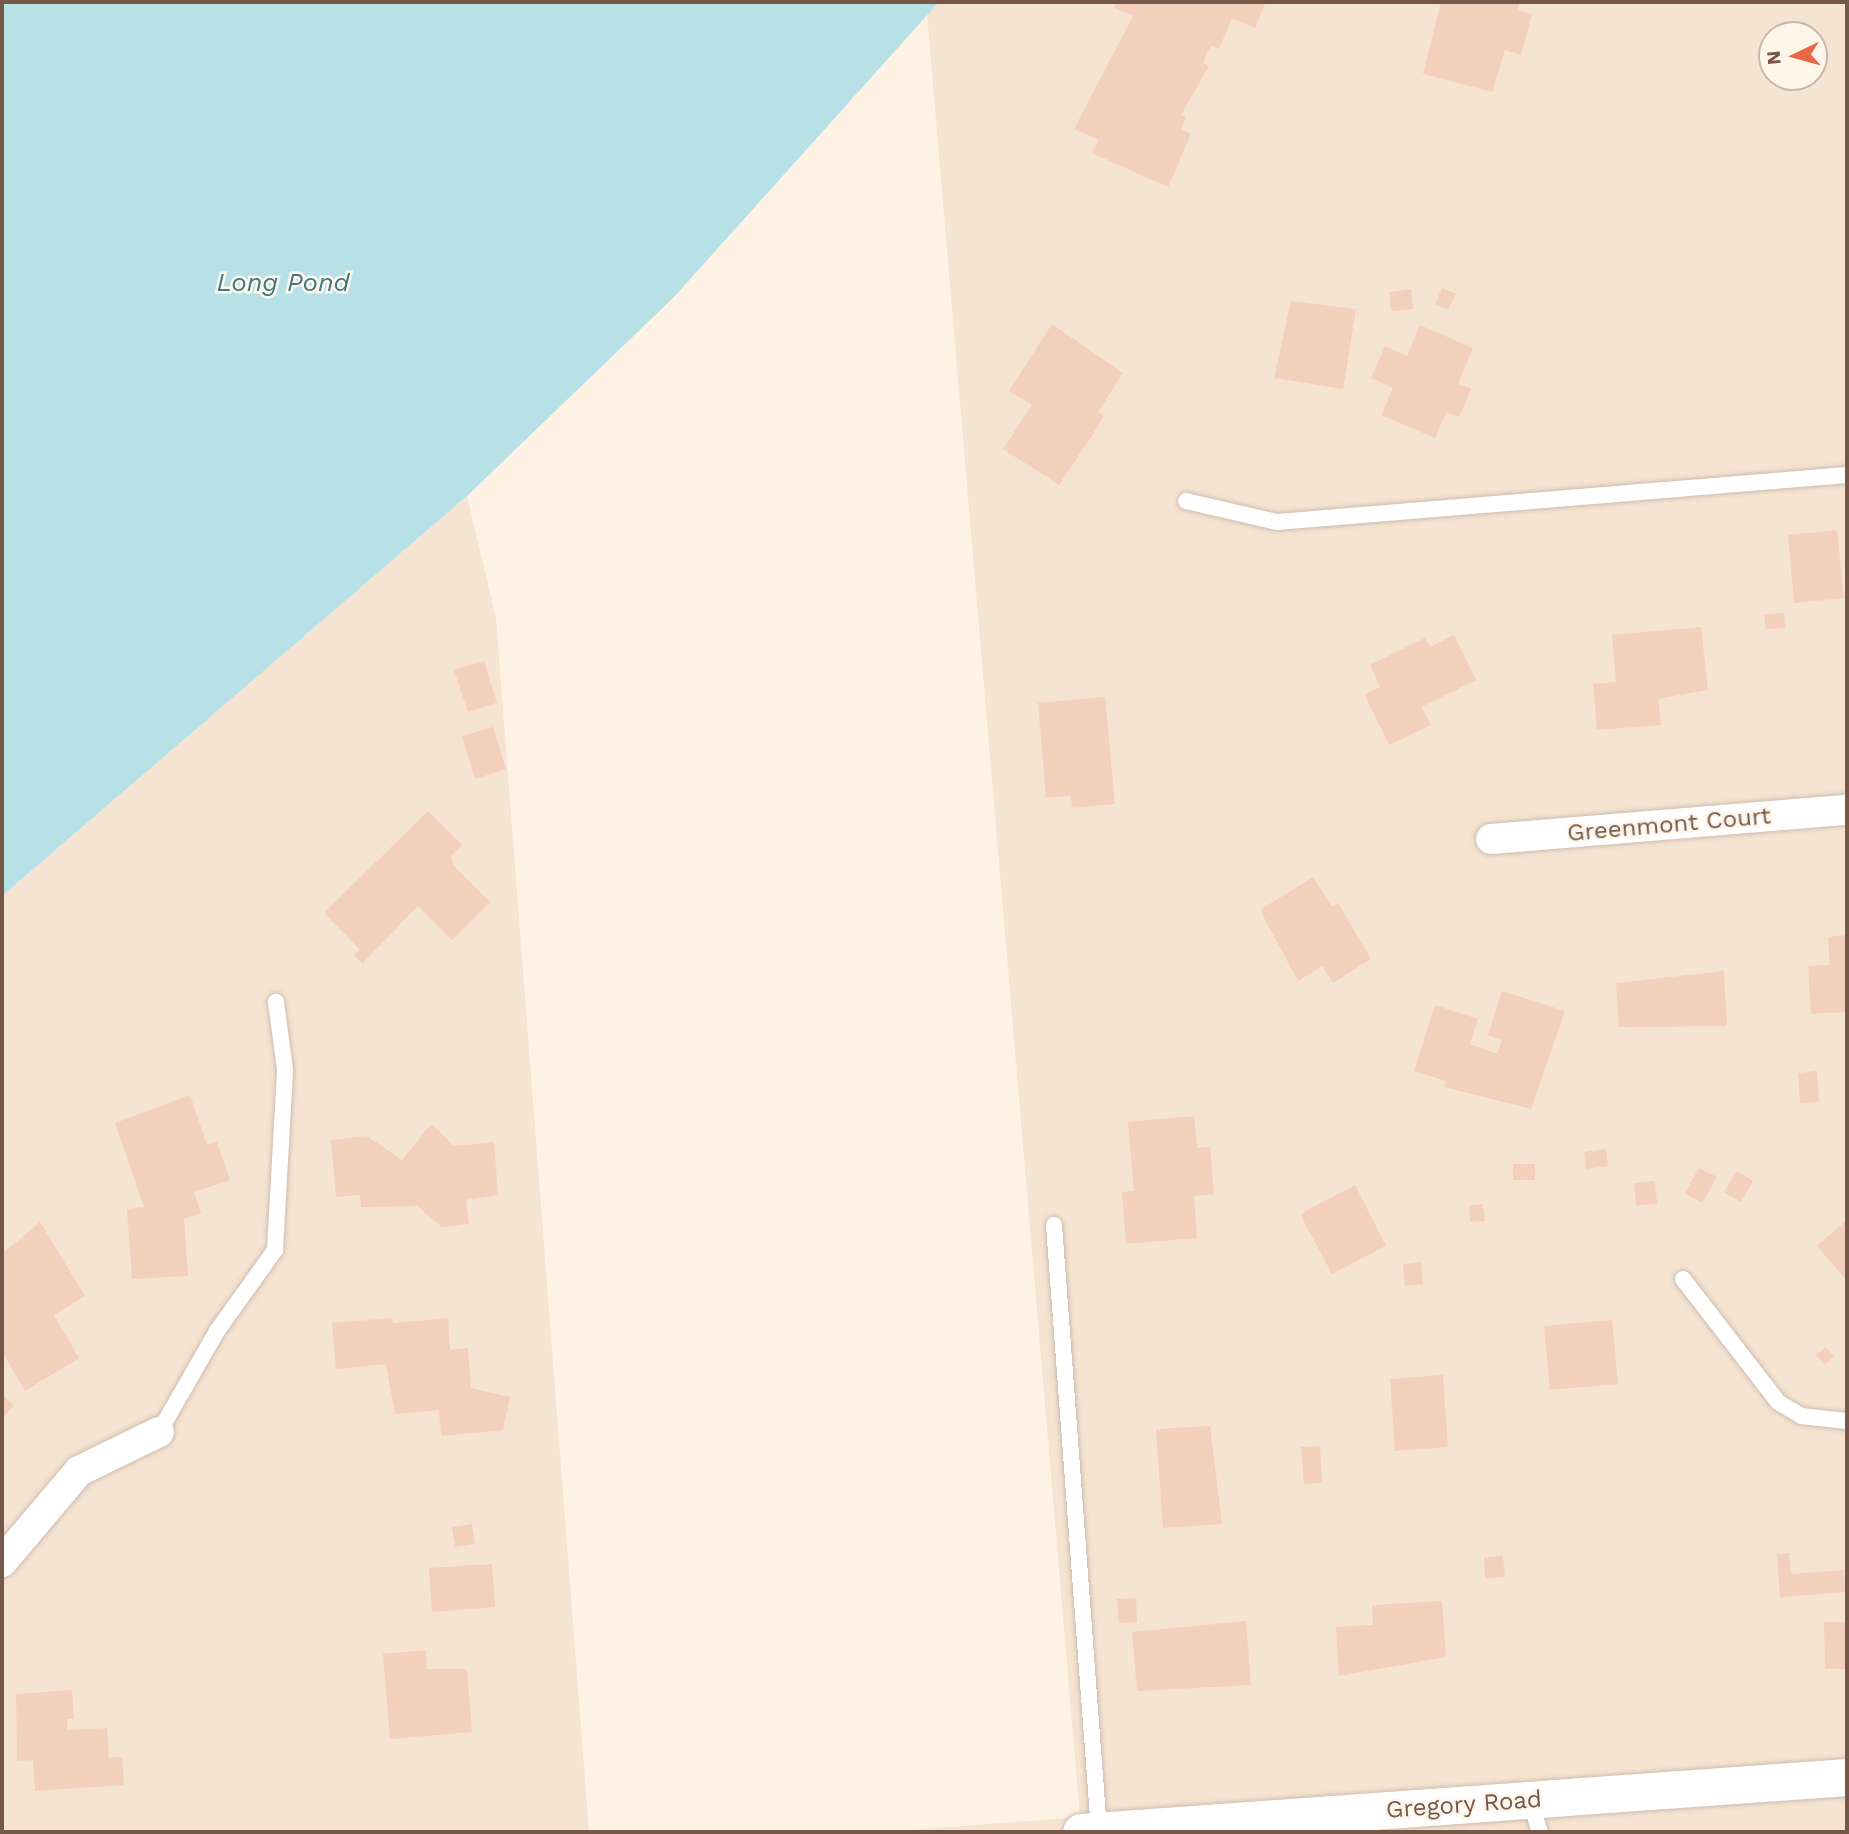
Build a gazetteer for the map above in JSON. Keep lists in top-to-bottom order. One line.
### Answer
{"streets":{"street":["Greenmont Court","Gregory Road"]},"water":["Long Pond"],"north":"left"}
